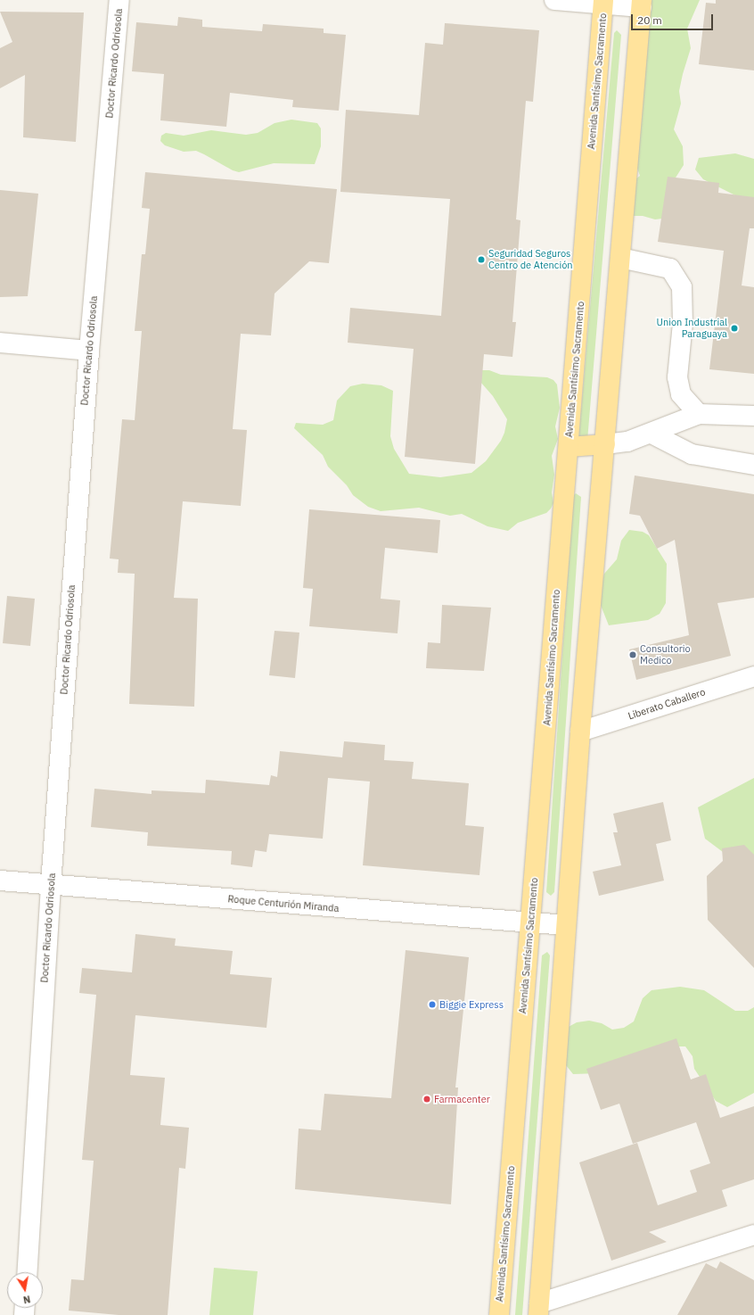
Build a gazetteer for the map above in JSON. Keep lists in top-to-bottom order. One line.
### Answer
{"streets":{"main road":["Avenida Santísimo Sacramento"],"street":["Doctor Ricardo Odriosola","Liberato Caballero","Roque Centurión Miranda"]},"crossings":[["Doctor Ricardo Odriosola","Roque Centurión Miranda"],["Avenida Santísimo Sacramento","Roque Centurión Miranda"]],"places":["Seguridad Seguros Centro de Atención","Union Industrial Paraguaya","Consultorio Medico","Biggie Express","Farmacenter"],"scale_bar":"20 m","north":"bottom"}
